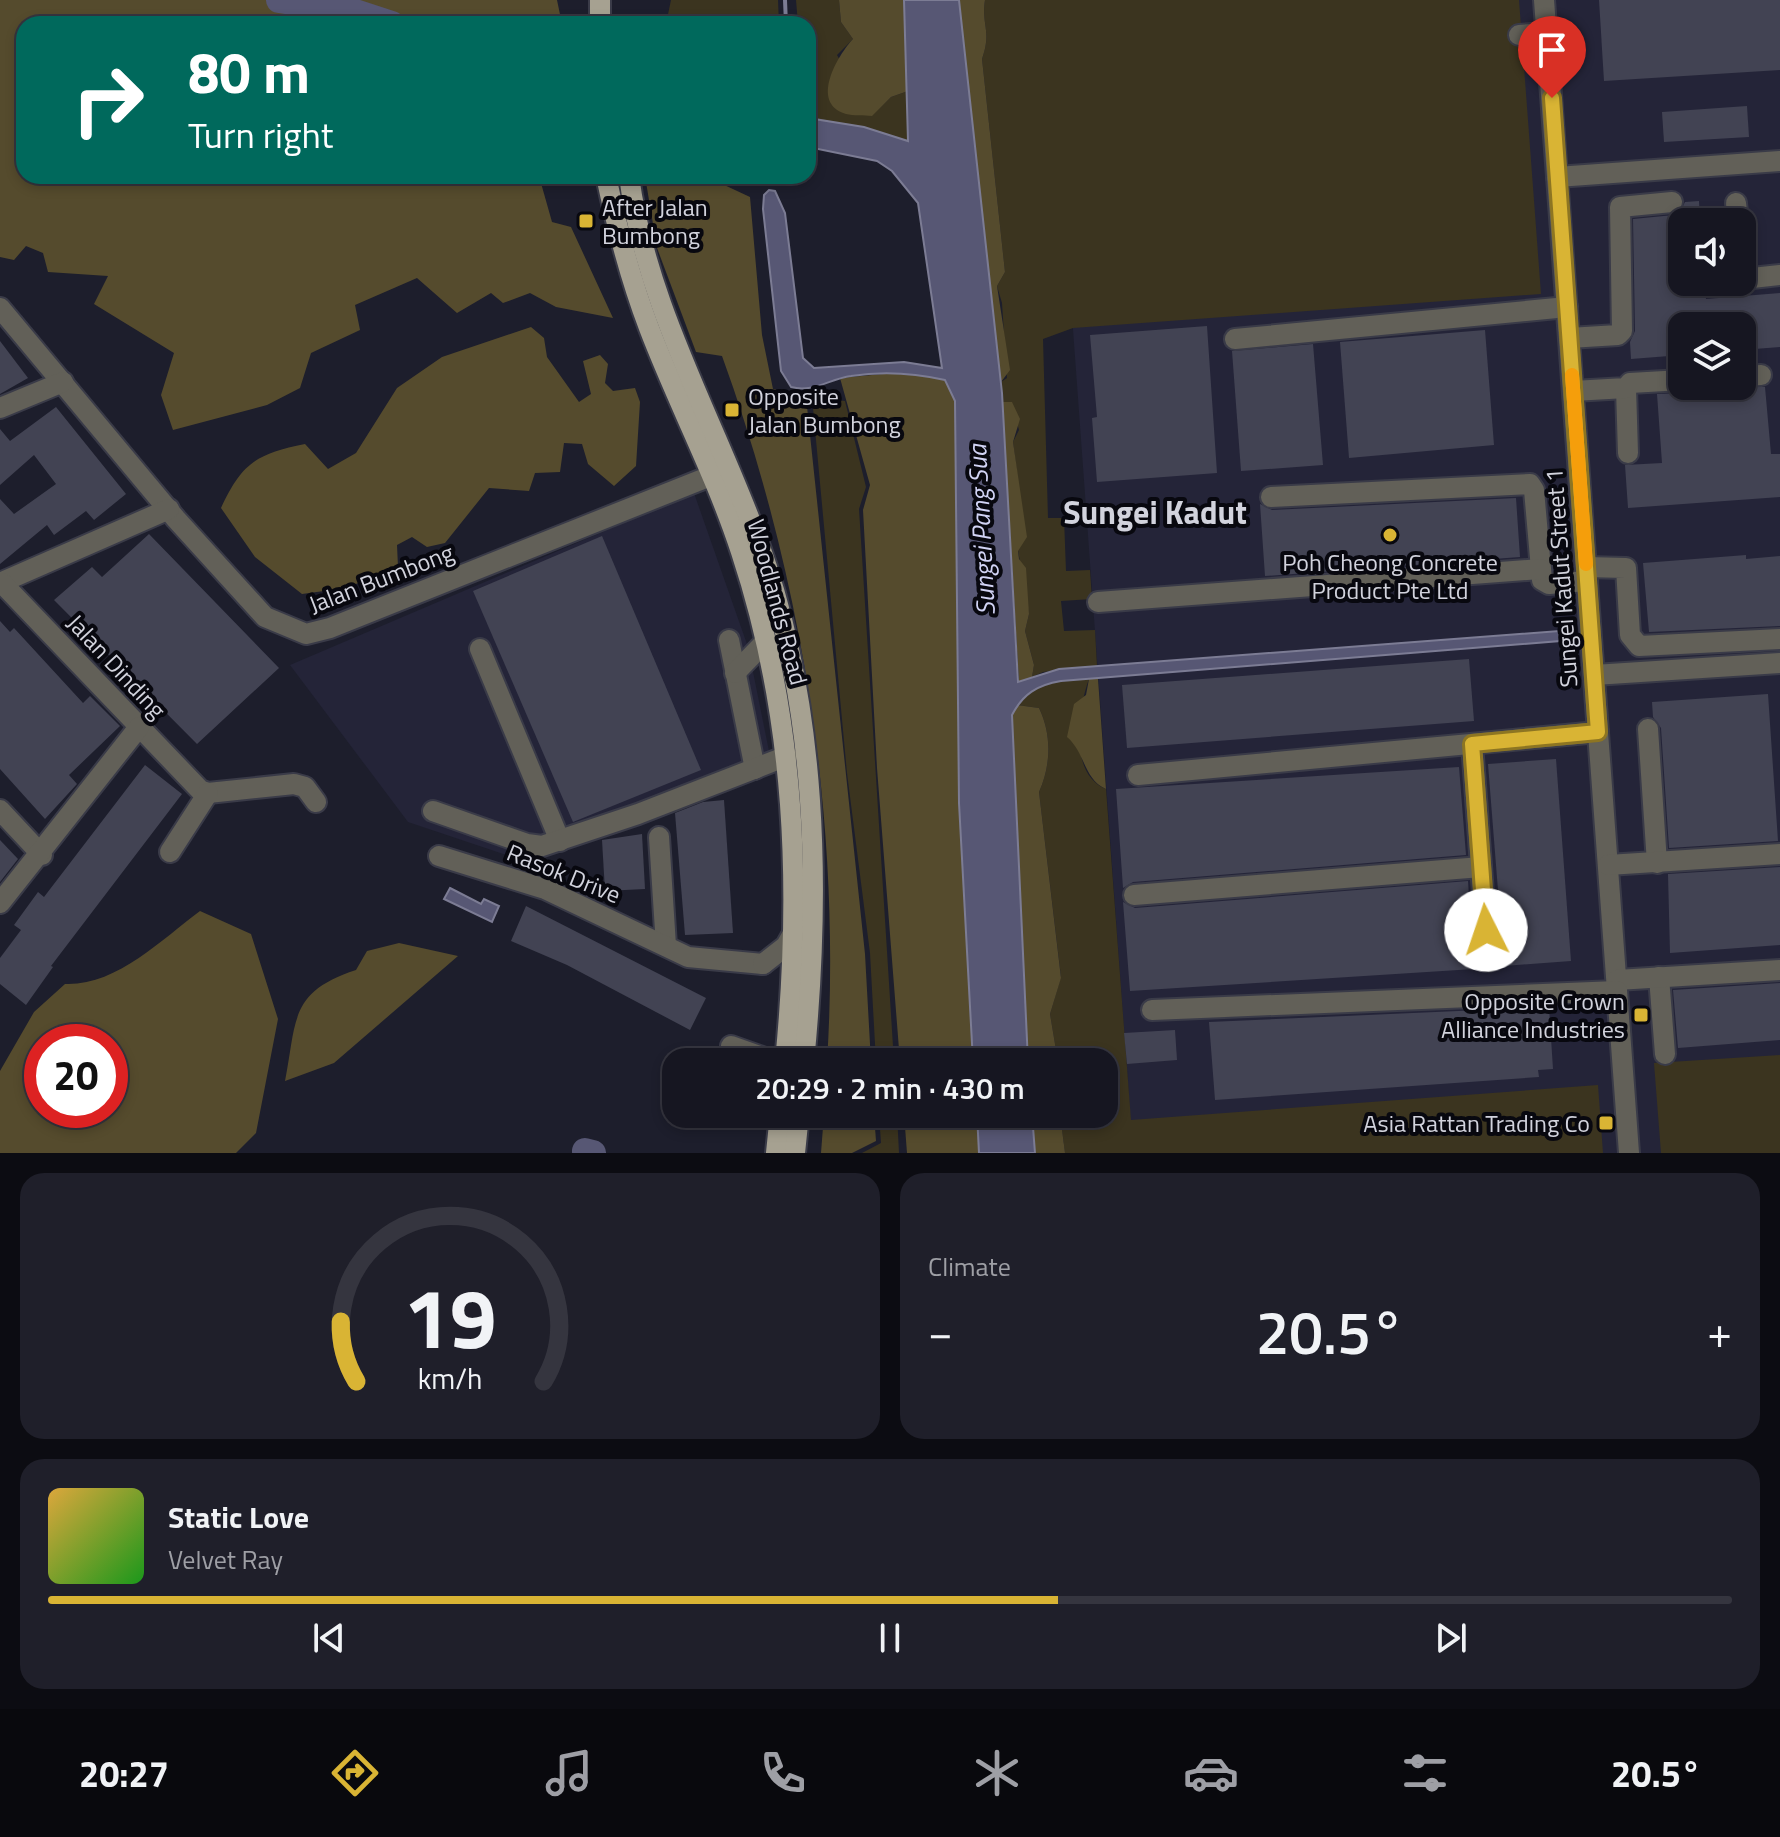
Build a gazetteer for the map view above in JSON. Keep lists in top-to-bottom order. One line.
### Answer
{"streets":{"main road":["Woodlands Road"],"street":["Jalan Bumbong","Sungei Kadut Street 1","Jalan Dinding","Rasok Drive"]},"crossings":[["Jalan Bumbong","Woodlands Road"]],"districts":["Sungei Kadut"],"water":["Sungei Pang Sua"],"places":{"transit":["After Jalan Bumbong","Opposite Jalan Bumbong","Opposite Crown Alliance Industries","Asia Rattan Trading Co"],"other":["Poh Cheong Concrete Product Pte Ltd"]},"page":{"turn":["80 m","Turn right"],"limit":"20","trip":"20:29 · 2 min · 430 m","tile":"Climate","heat":["−","20.5°","+"],"song":["Static Love","Velvet Ray"],"tabs":["20:27","20.5°"],"gauge":["19","km/h"]}}
